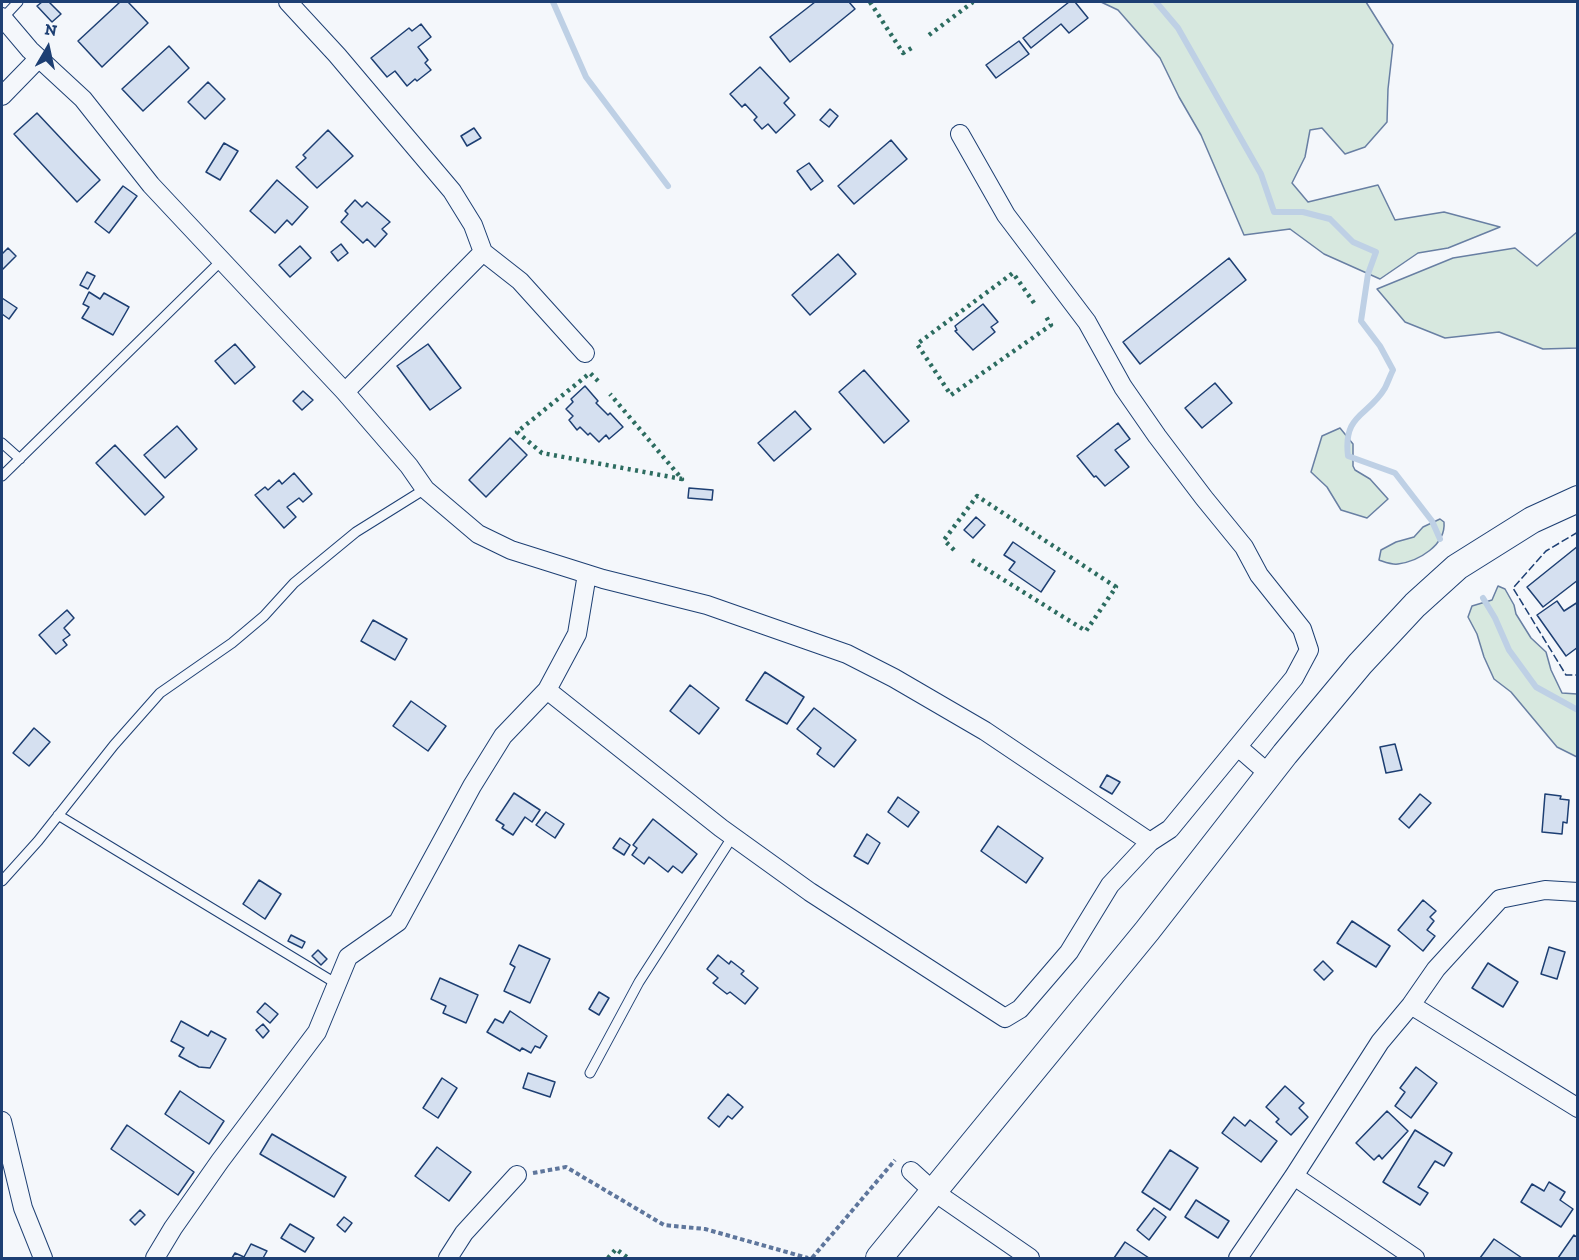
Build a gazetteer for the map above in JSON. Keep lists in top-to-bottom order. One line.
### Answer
{"north":"top"}
